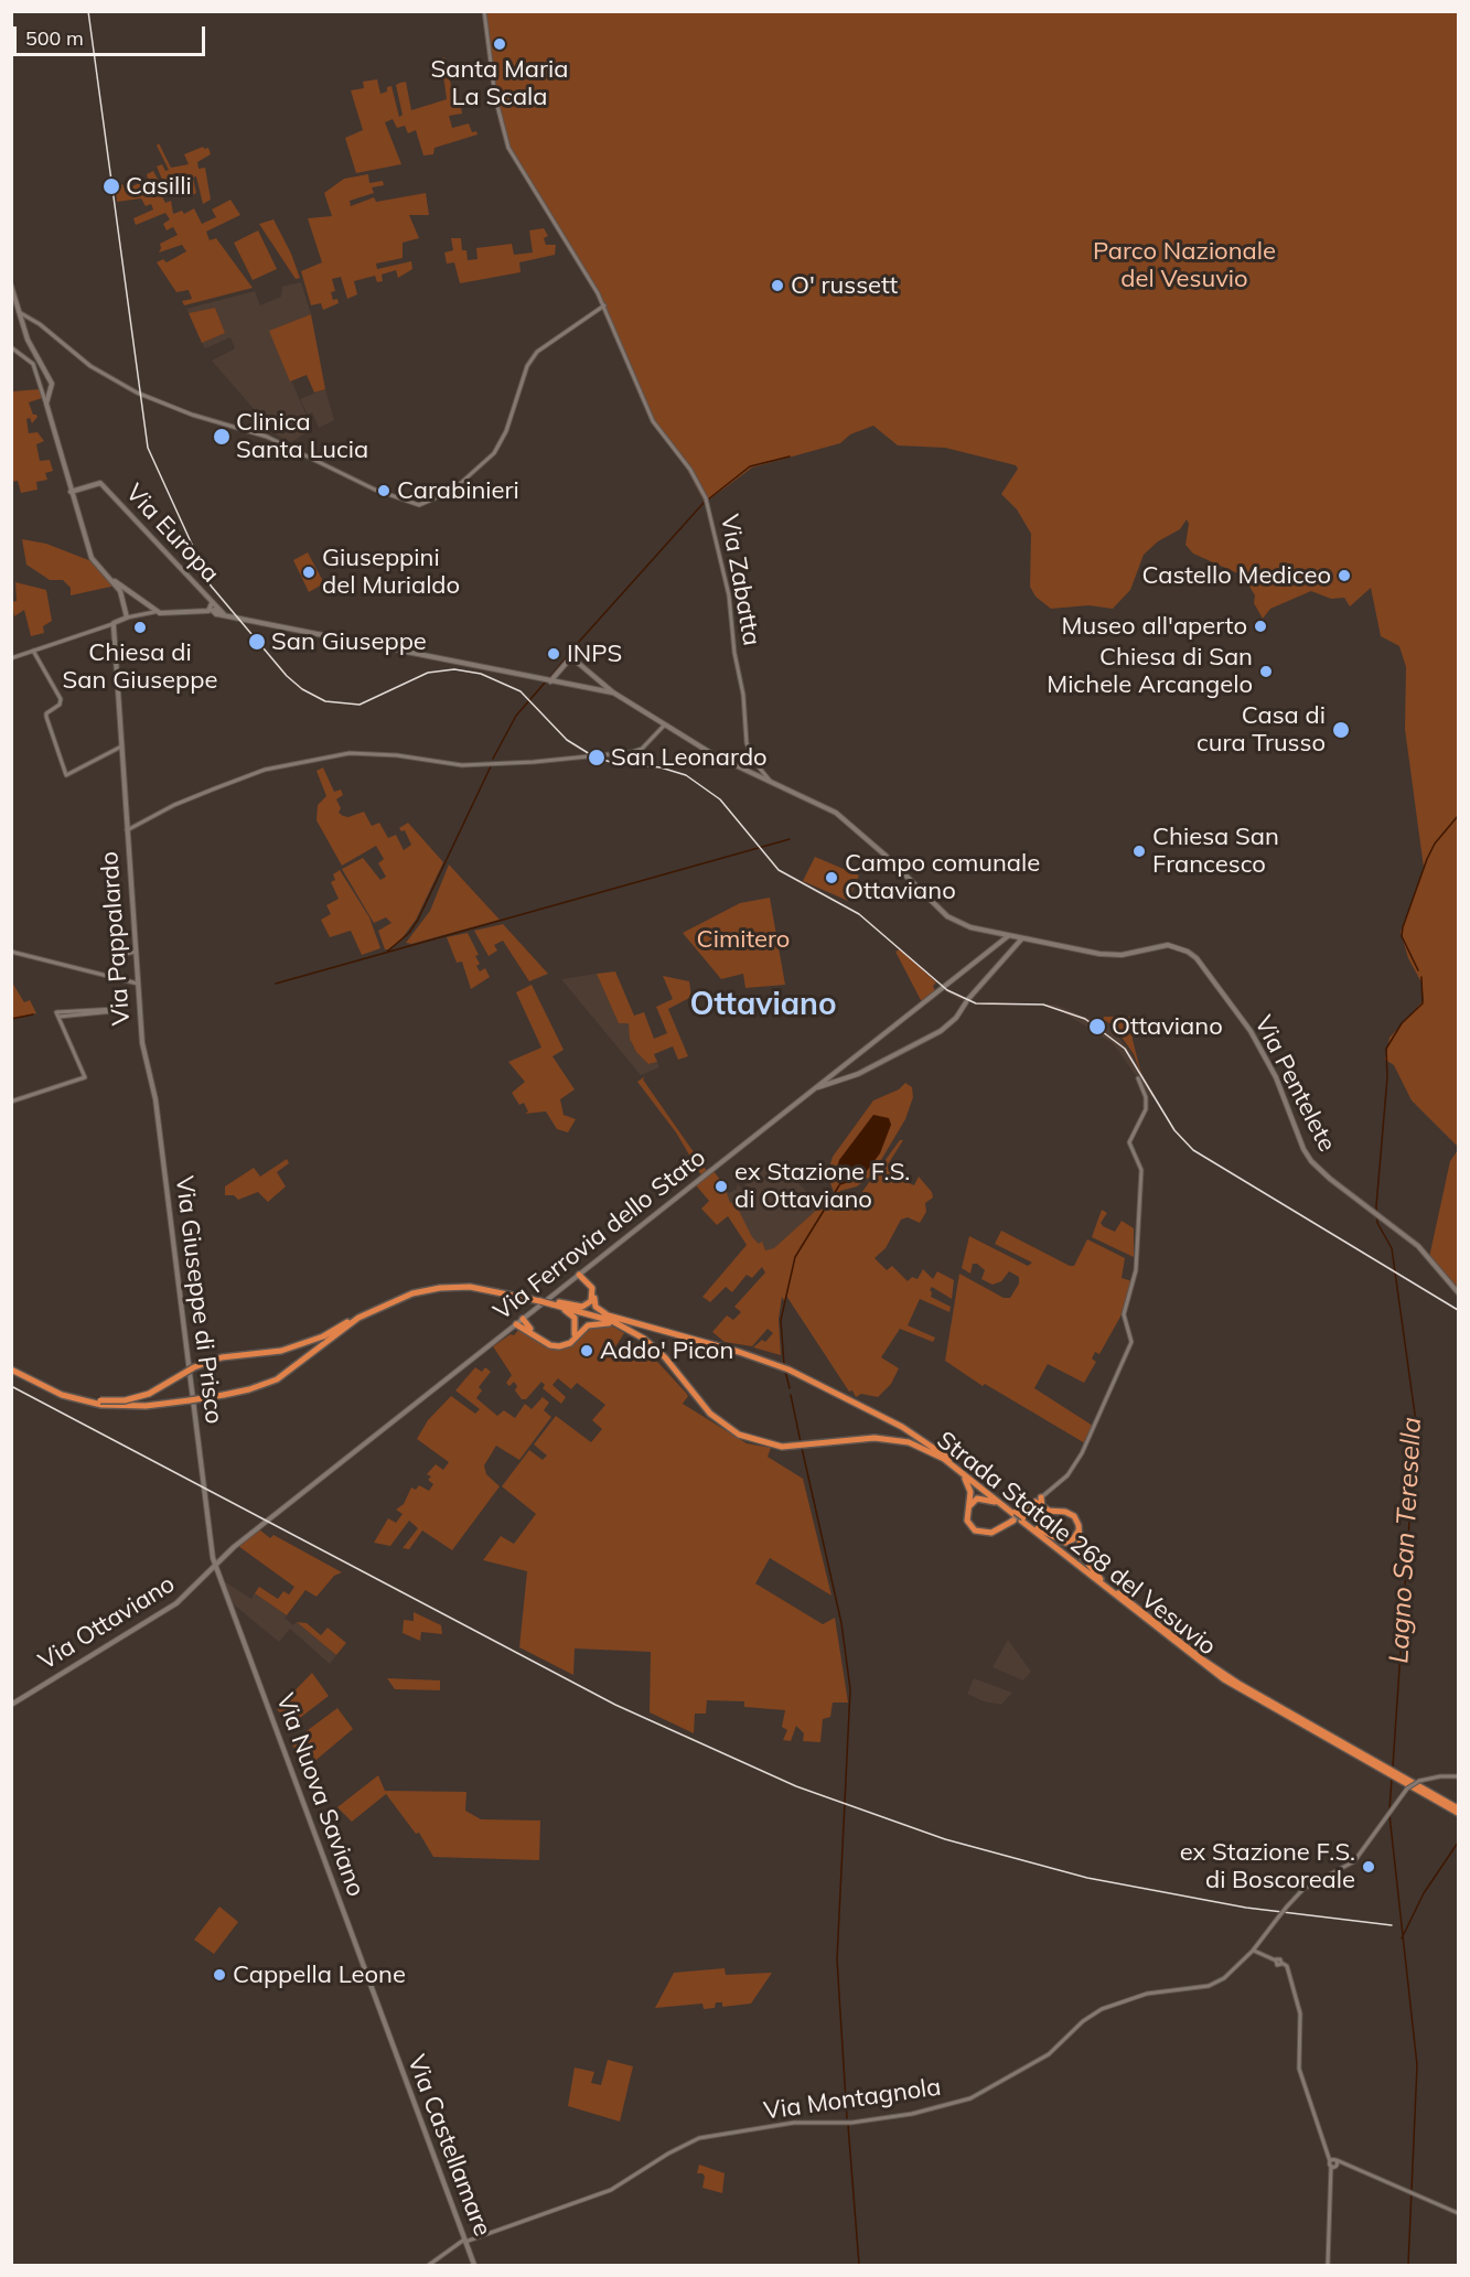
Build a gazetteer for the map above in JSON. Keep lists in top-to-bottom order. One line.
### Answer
{"streets":{"highway":["Strada Statale 268 del Vesuvio"],"main road":["Via Europa","Via Pappalardo","Via Pentelete","Via Ferrovia dello Stato","Via Giuseppe di Prisco","Via Ottaviano","Via Nuova Saviano","Via Castellamare"],"street":["Via Zabatta","Via Montagnola"]},"crossings":[["Via Pappalardo","Via Giuseppe di Prisco"],["Via Ferrovia dello Stato","Via Giuseppe di Prisco"],["Via Ferrovia dello Stato","Via Ottaviano"],["Via Ferrovia dello Stato","Via Nuova Saviano"],["Via Giuseppe di Prisco","Via Ottaviano"],["Via Giuseppe di Prisco","Via Nuova Saviano"],["Via Ottaviano","Via Nuova Saviano"],["Via Nuova Saviano","Via Castellamare"],["Via Montagnola","Via Castellamare"]],"districts":["Ottaviano"],"water":["Lagno San Teresella"],"parks":["Parco Nazionale del Vesuvio","Cimitero"],"places":["Santa Maria La Scala","Casilli","O' russett","Clinica Santa Lucia","Carabinieri","Giuseppini del Murialdo","Castello Mediceo","Museo all'aperto","Chiesa di San Giuseppe","San Giuseppe","INPS","Chiesa di San Michele Arcangelo","Casa di cura Trusso","San Leonardo","Chiesa San Francesco","Campo comunale Ottaviano","Ottaviano","ex Stazione F.S. di Ottaviano","Addo' Picon","ex Stazione F.S. di Boscoreale","Cappella Leone"],"scale_bar":"500 m"}
